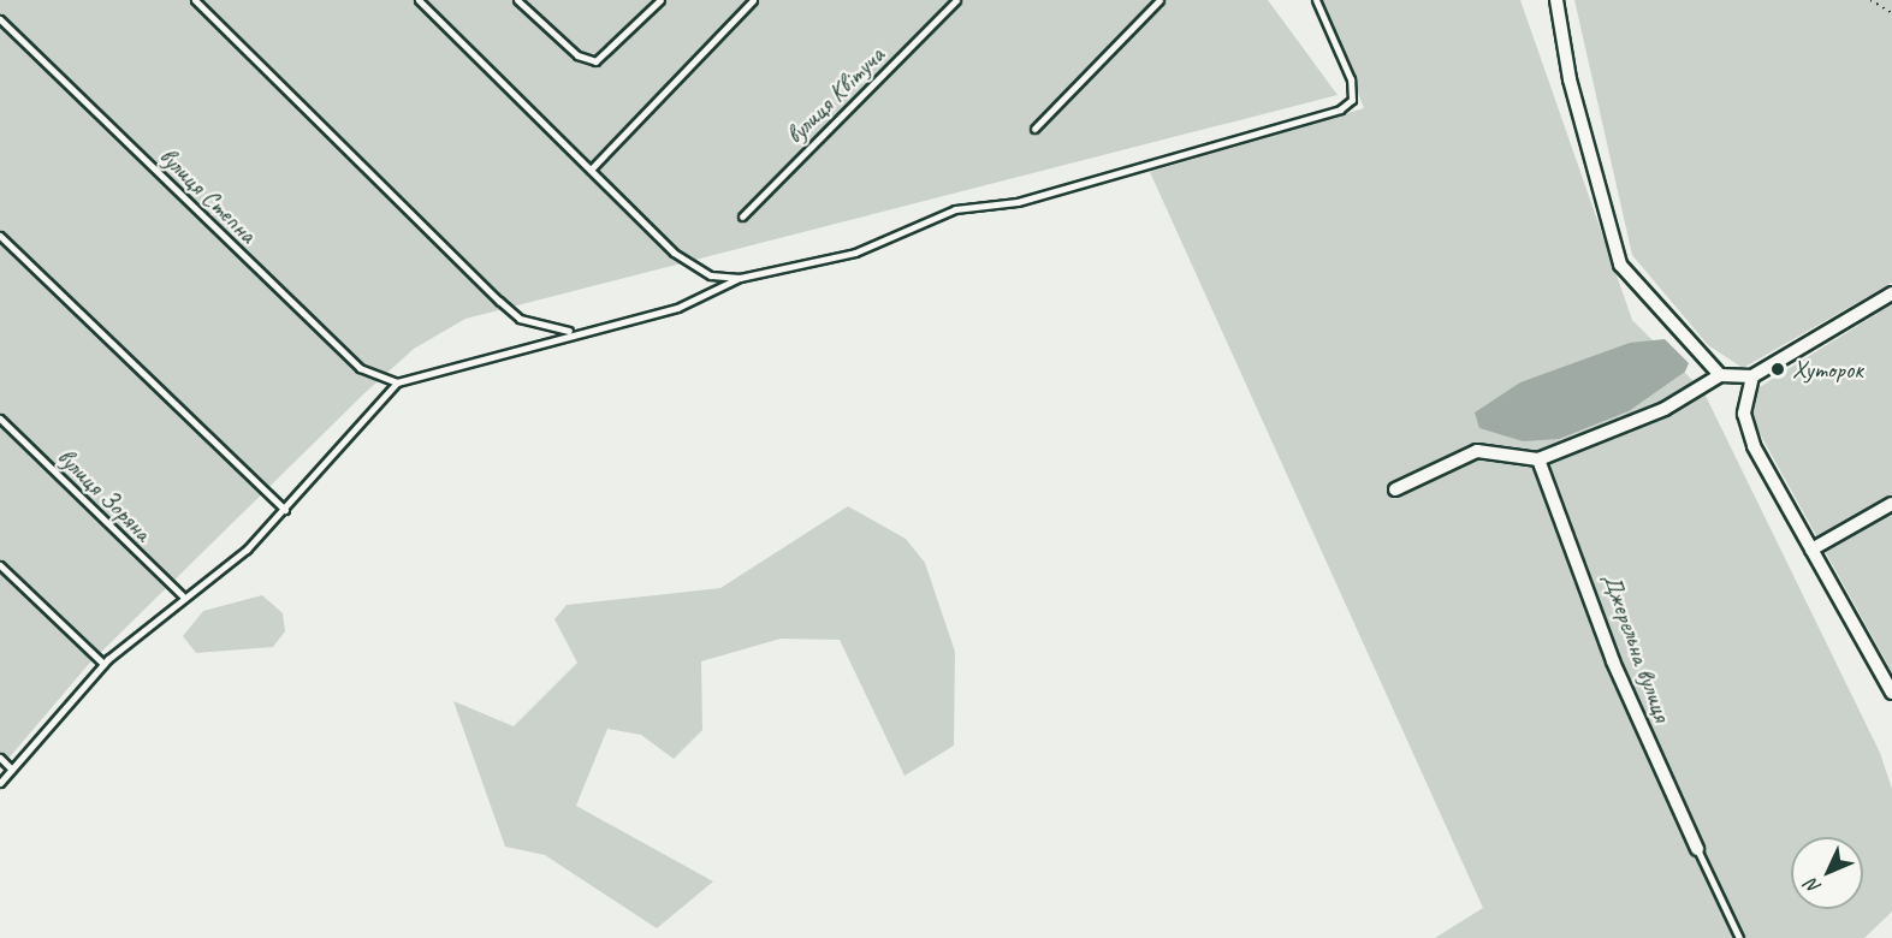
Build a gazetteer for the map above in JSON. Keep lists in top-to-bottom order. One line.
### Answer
{"streets":{"street":["Джерельна вулиця"],"lane":["вулиця Квітуча","вулиця Степна","вулиця Зоряна"]},"places":["Хуторок"],"north":"bottom left"}
